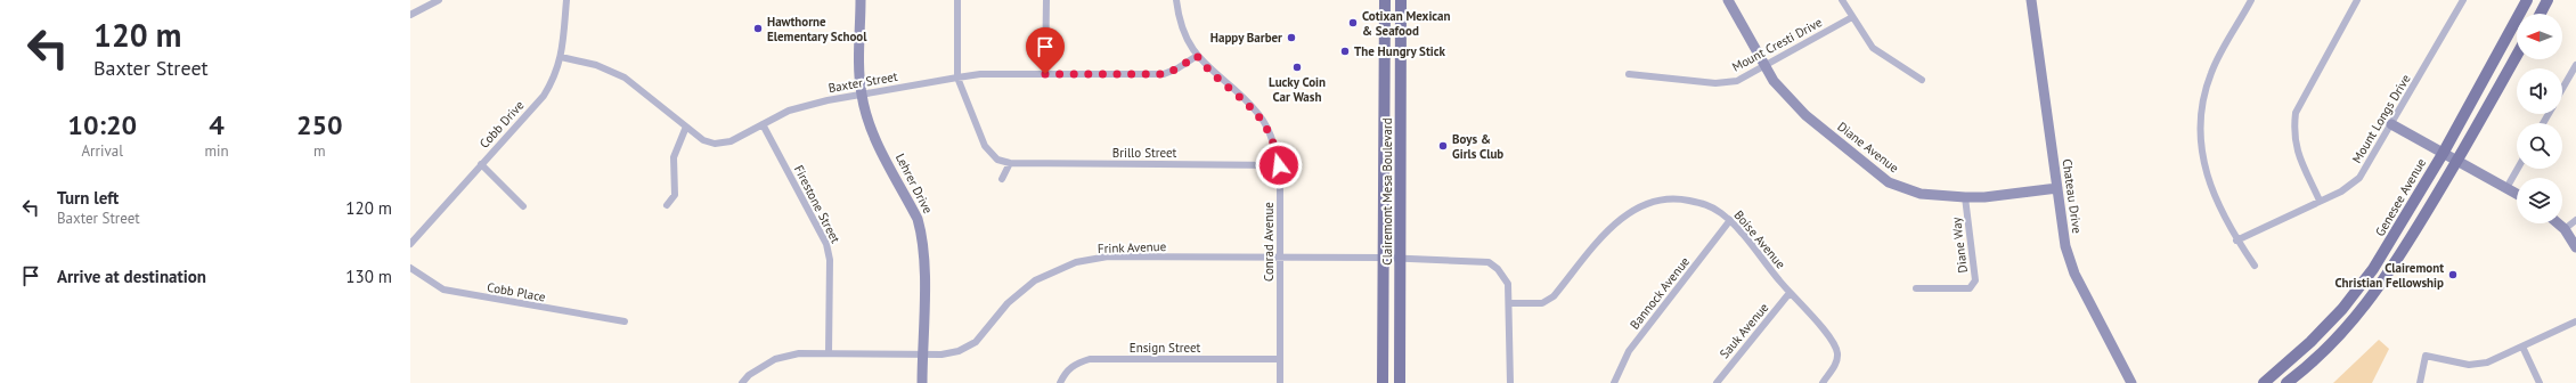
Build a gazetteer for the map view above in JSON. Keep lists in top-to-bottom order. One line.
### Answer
{"streets":{"main road":["Clairemont Mesa Boulevard","Genesee Avenue"],"street":["Mount Cresti Drive","Baxter Street","Mount Longs Drive","Cobb Drive","Diane Avenue","Brillo Street","Lehrer Drive","Chateau Drive","Firestone Street","Boise Avenue","Conrad Avenue","Diane Way","Frink Avenue","Cobb Place","Bannock Avenue","Sauk Avenue","Ensign Street"]},"crossings":[["Mount Cresti Drive","Diane Avenue"],["Baxter Street","Cobb Drive"],["Baxter Street","Lehrer Drive"],["Baxter Street","Firestone Street"],["Baxter Street","Conrad Avenue"],["Diane Avenue","Chateau Drive"],["Diane Avenue","Diane Way"],["Brillo Street","Conrad Avenue"],["Lehrer Drive","Frink Avenue"],["Clairemont Mesa Boulevard","Frink Avenue"],["Firestone Street","Frink Avenue"],["Boise Avenue","Frink Avenue"],["Boise Avenue","Bannock Avenue"],["Boise Avenue","Sauk Avenue"],["Conrad Avenue","Frink Avenue"],["Conrad Avenue","Ensign Street"]],"places":["Cotixan Mexican & Seafood","Hawthorne Elementary School","Happy Barber","The Hungry Stick","Lucky Coin Car Wash","Boys & Girls Club","Clairemont Christian Fellowship"],"north":"left","page":{"turn":["120 m","Baxter Street"],"eta":["10:20","Arrival","4","min","250","m"],"list":[{"name":"Turn left","note":"Baxter Street","value":"120 m"},{"name":"Arrive at destination","value":"130 m"}]}}
